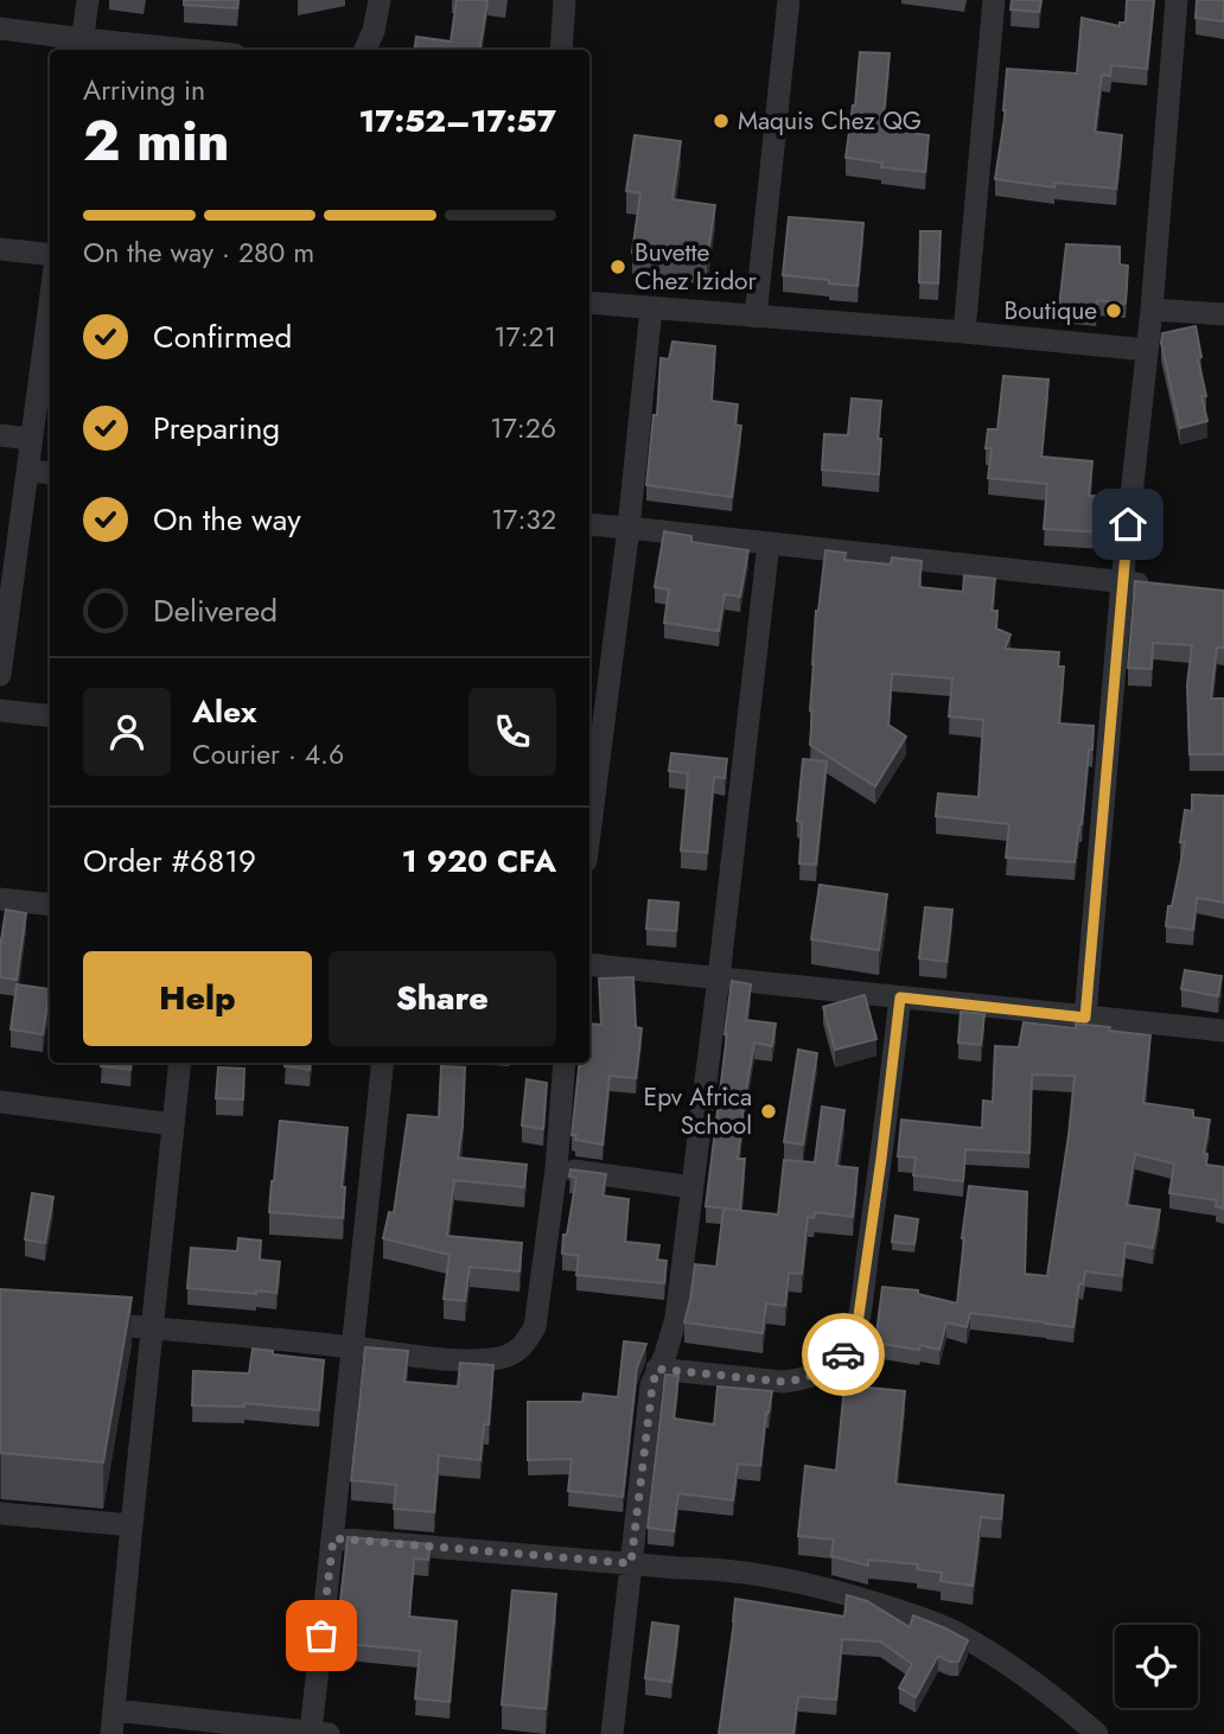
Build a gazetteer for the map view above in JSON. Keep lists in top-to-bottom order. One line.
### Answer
{"places":["Maquis Chez QG","Buvette Chez Izidor","Boutique","Epv Africa School"],"page":{"heading":["2 min","Arriving in","17:52–17:57"],"panel":["Alex","Courier · 4.6","Order #6819","1 920 CFA"],"bar":"On the way · 280 m","list":[["Confirmed","17:21"],["Preparing","17:26"],["On the way","17:32"],"Delivered"],"buttons":["Help","Share"]}}
